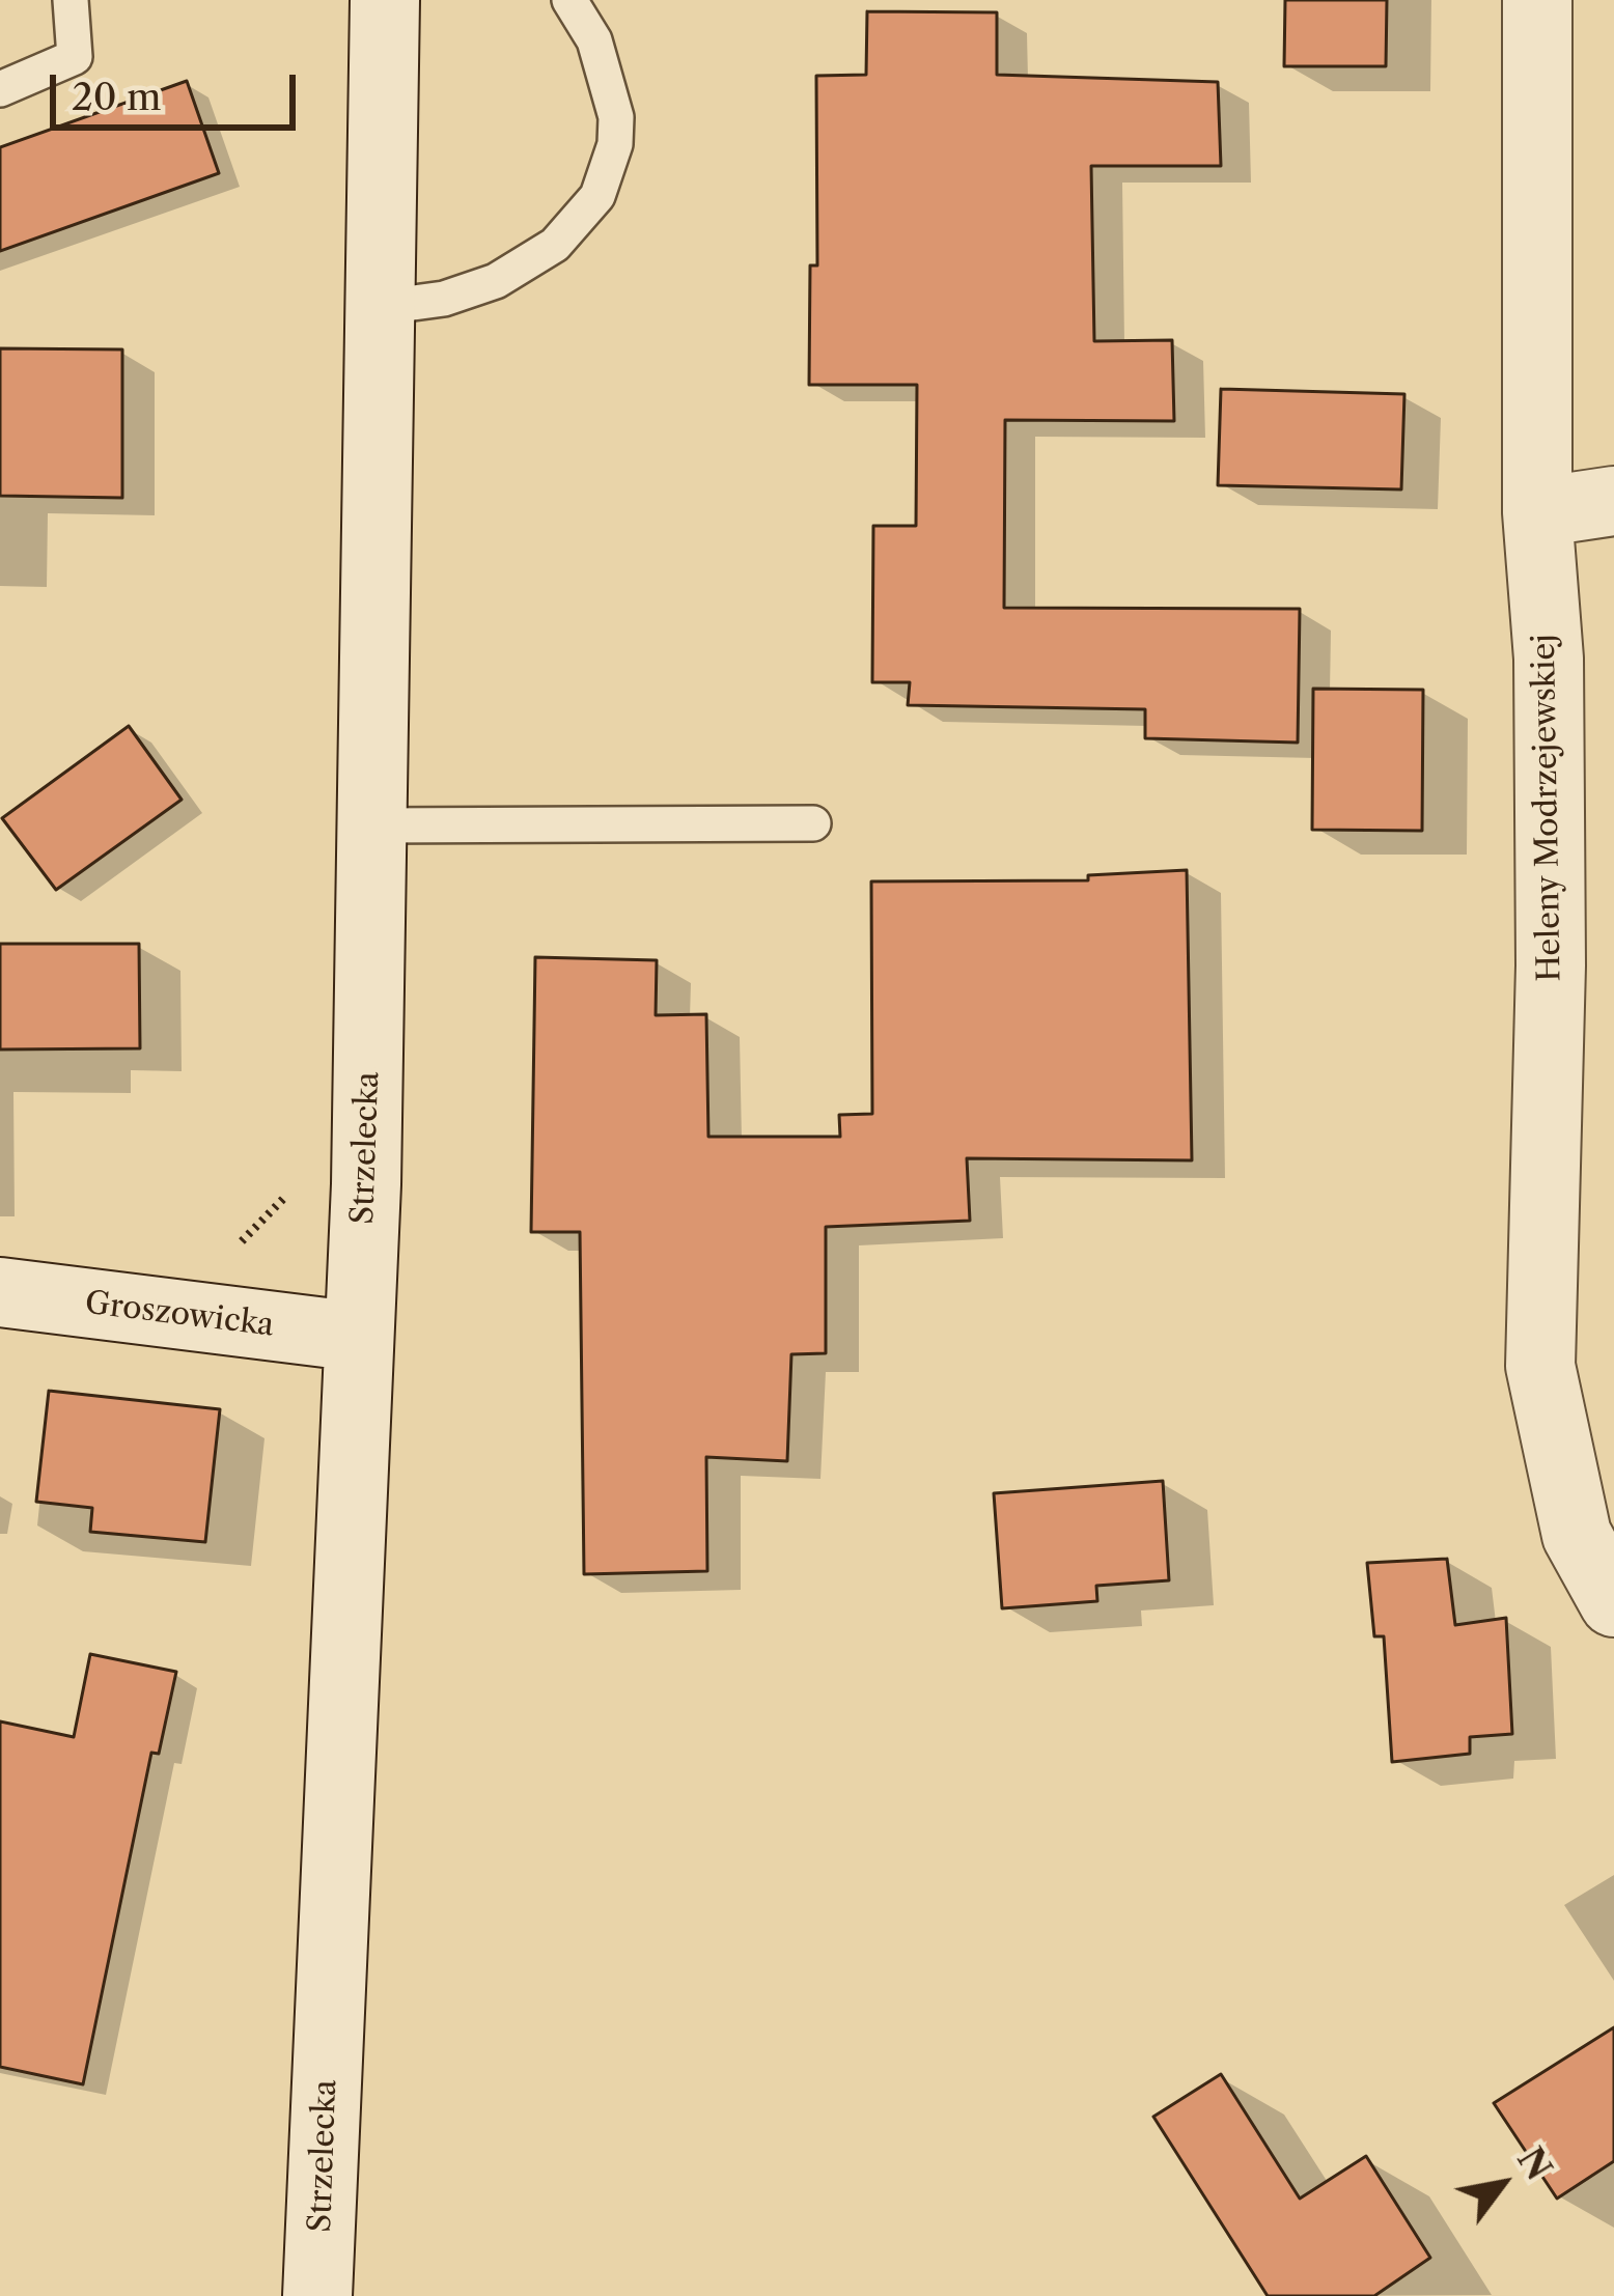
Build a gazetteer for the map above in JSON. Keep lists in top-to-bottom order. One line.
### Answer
{"streets":{"main road":["Heleny Modrzejewskiej","Strzelecka","Groszowicka"]},"crossings":[["Strzelecka","Groszowicka"]],"scale_bar":"20 m","north":"top right"}
